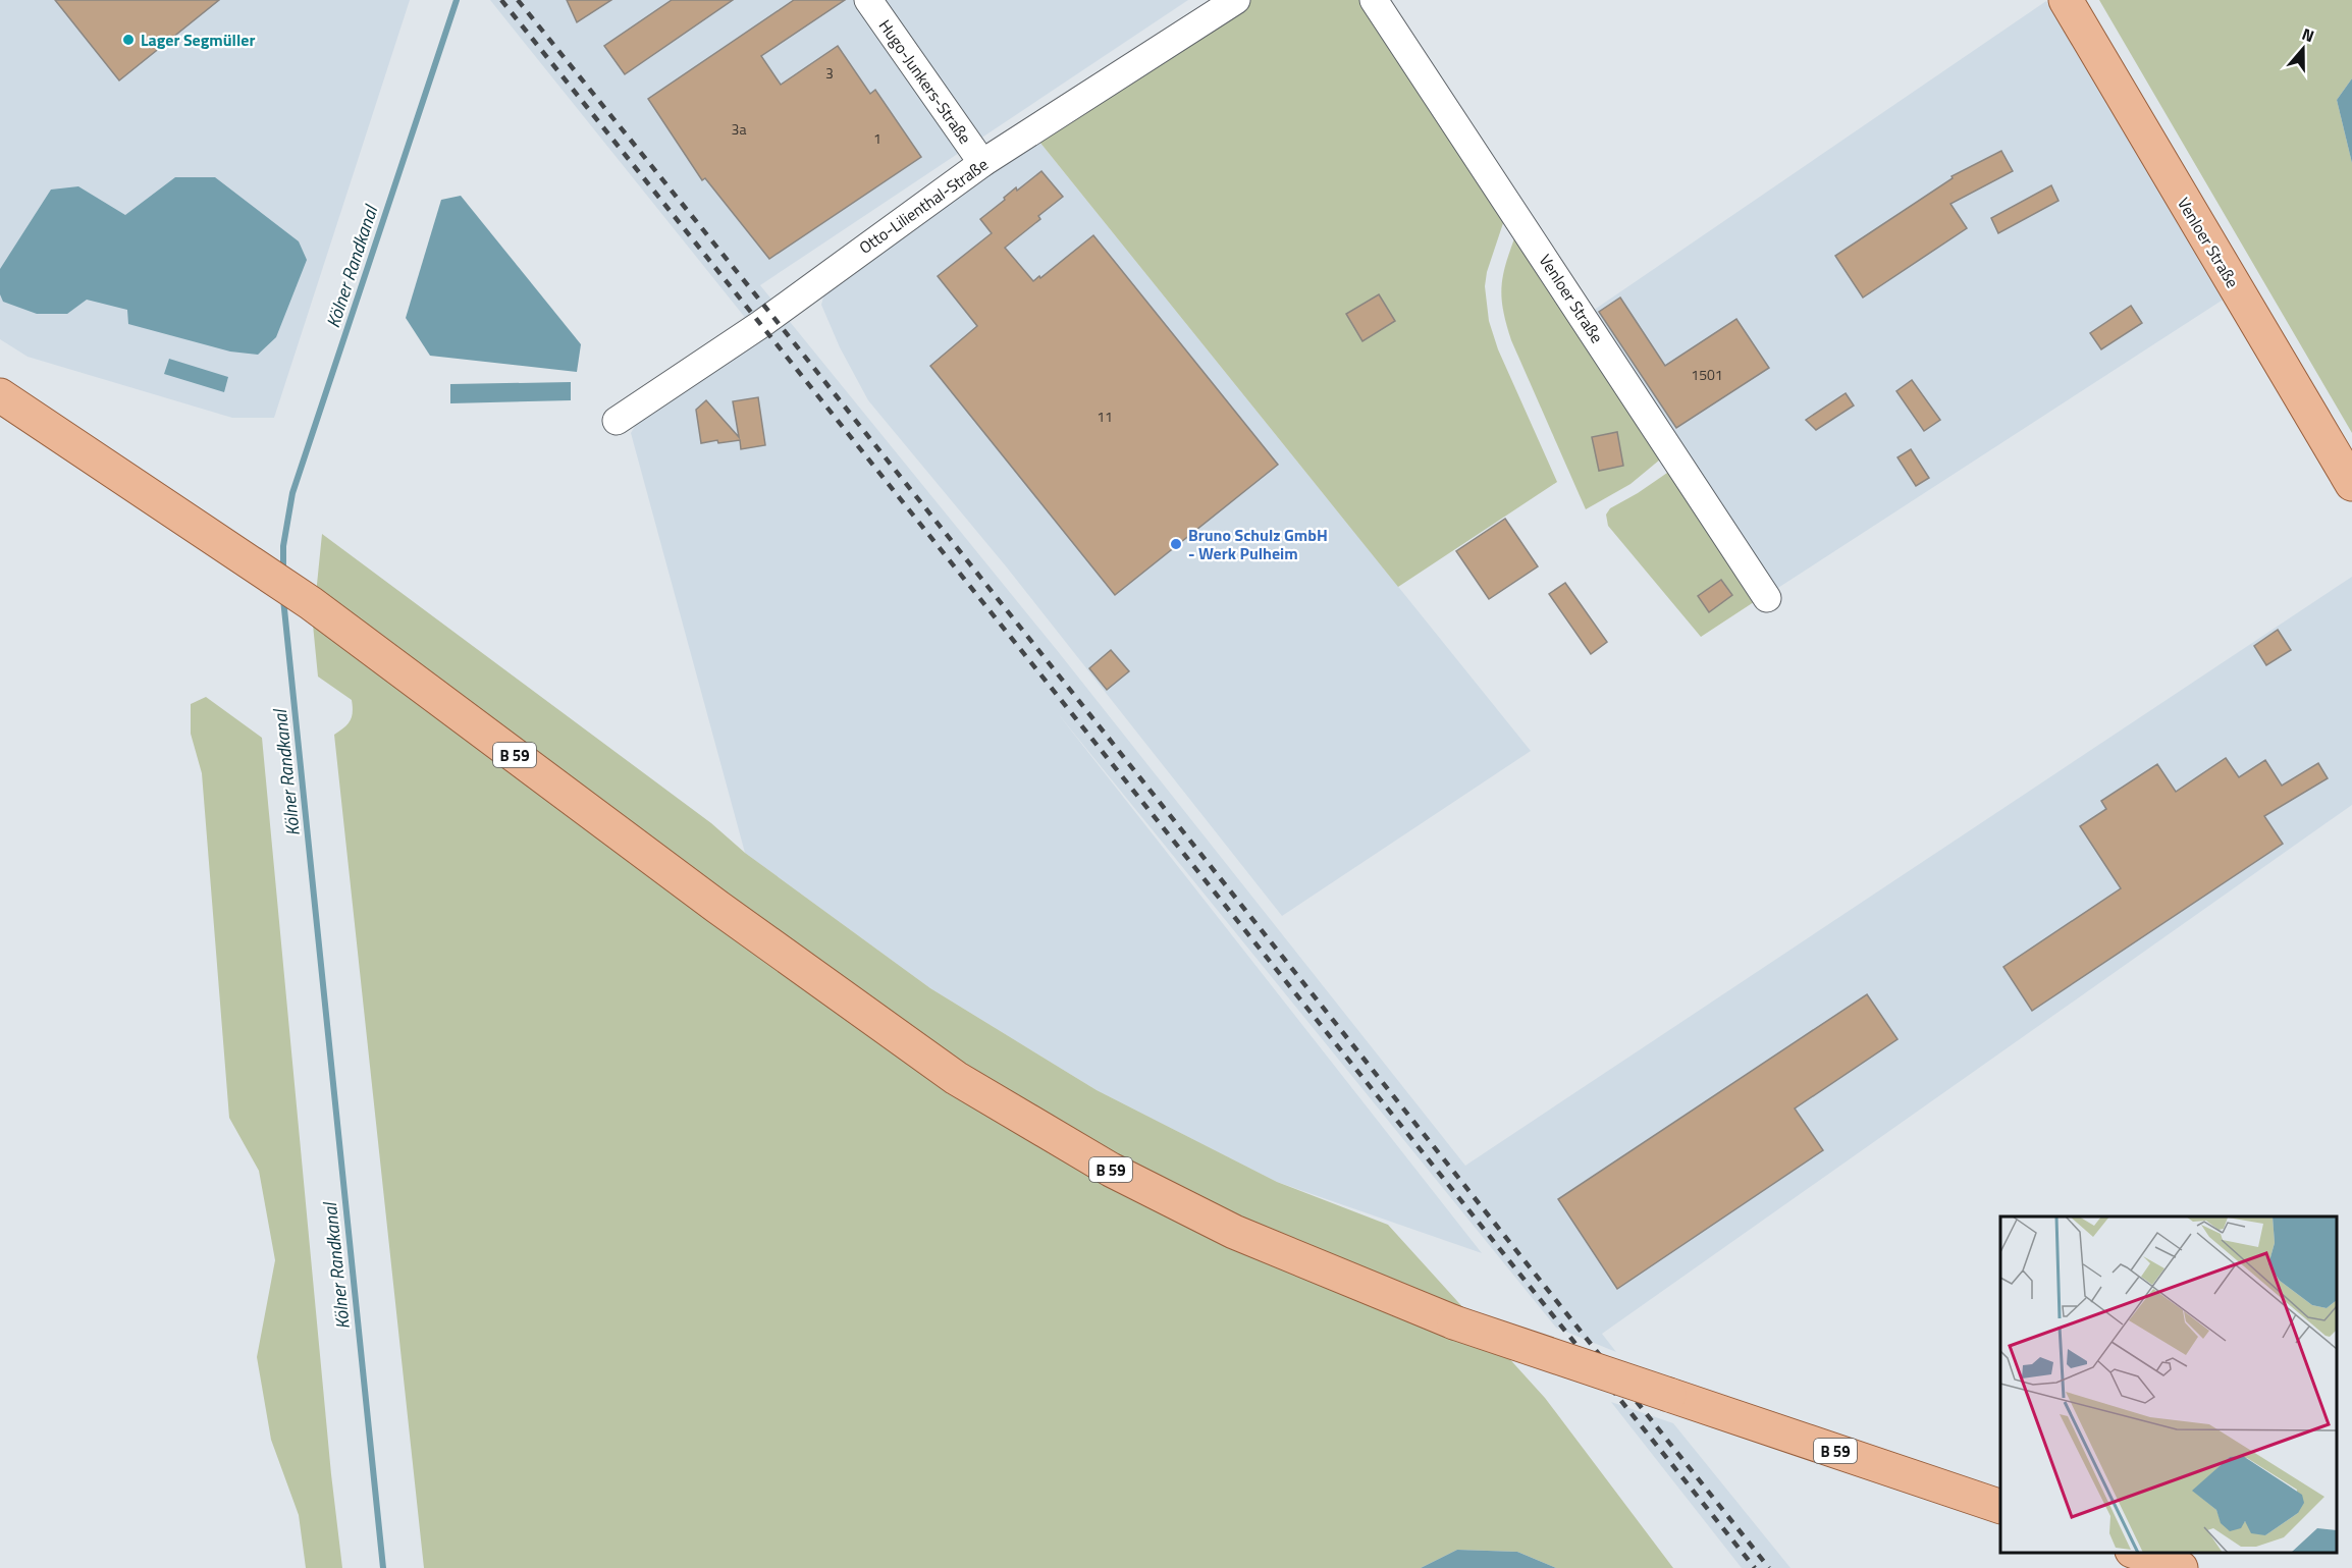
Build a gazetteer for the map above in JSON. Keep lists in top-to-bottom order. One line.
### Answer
{"streets":{"main road":["Venloer Straße","B 59"],"street":["Hugo-Junkers-Straße","Otto-Lilienthal-Straße"]},"crossings":[["Hugo-Junkers-Straße","Otto-Lilienthal-Straße"]],"water":["Kölner Randkanal"],"places":["Lager Segmüller","Bruno Schulz GmbH - Werk Pulheim"],"house_numbers":["3","3a","1","1501","11"],"north":"top"}
